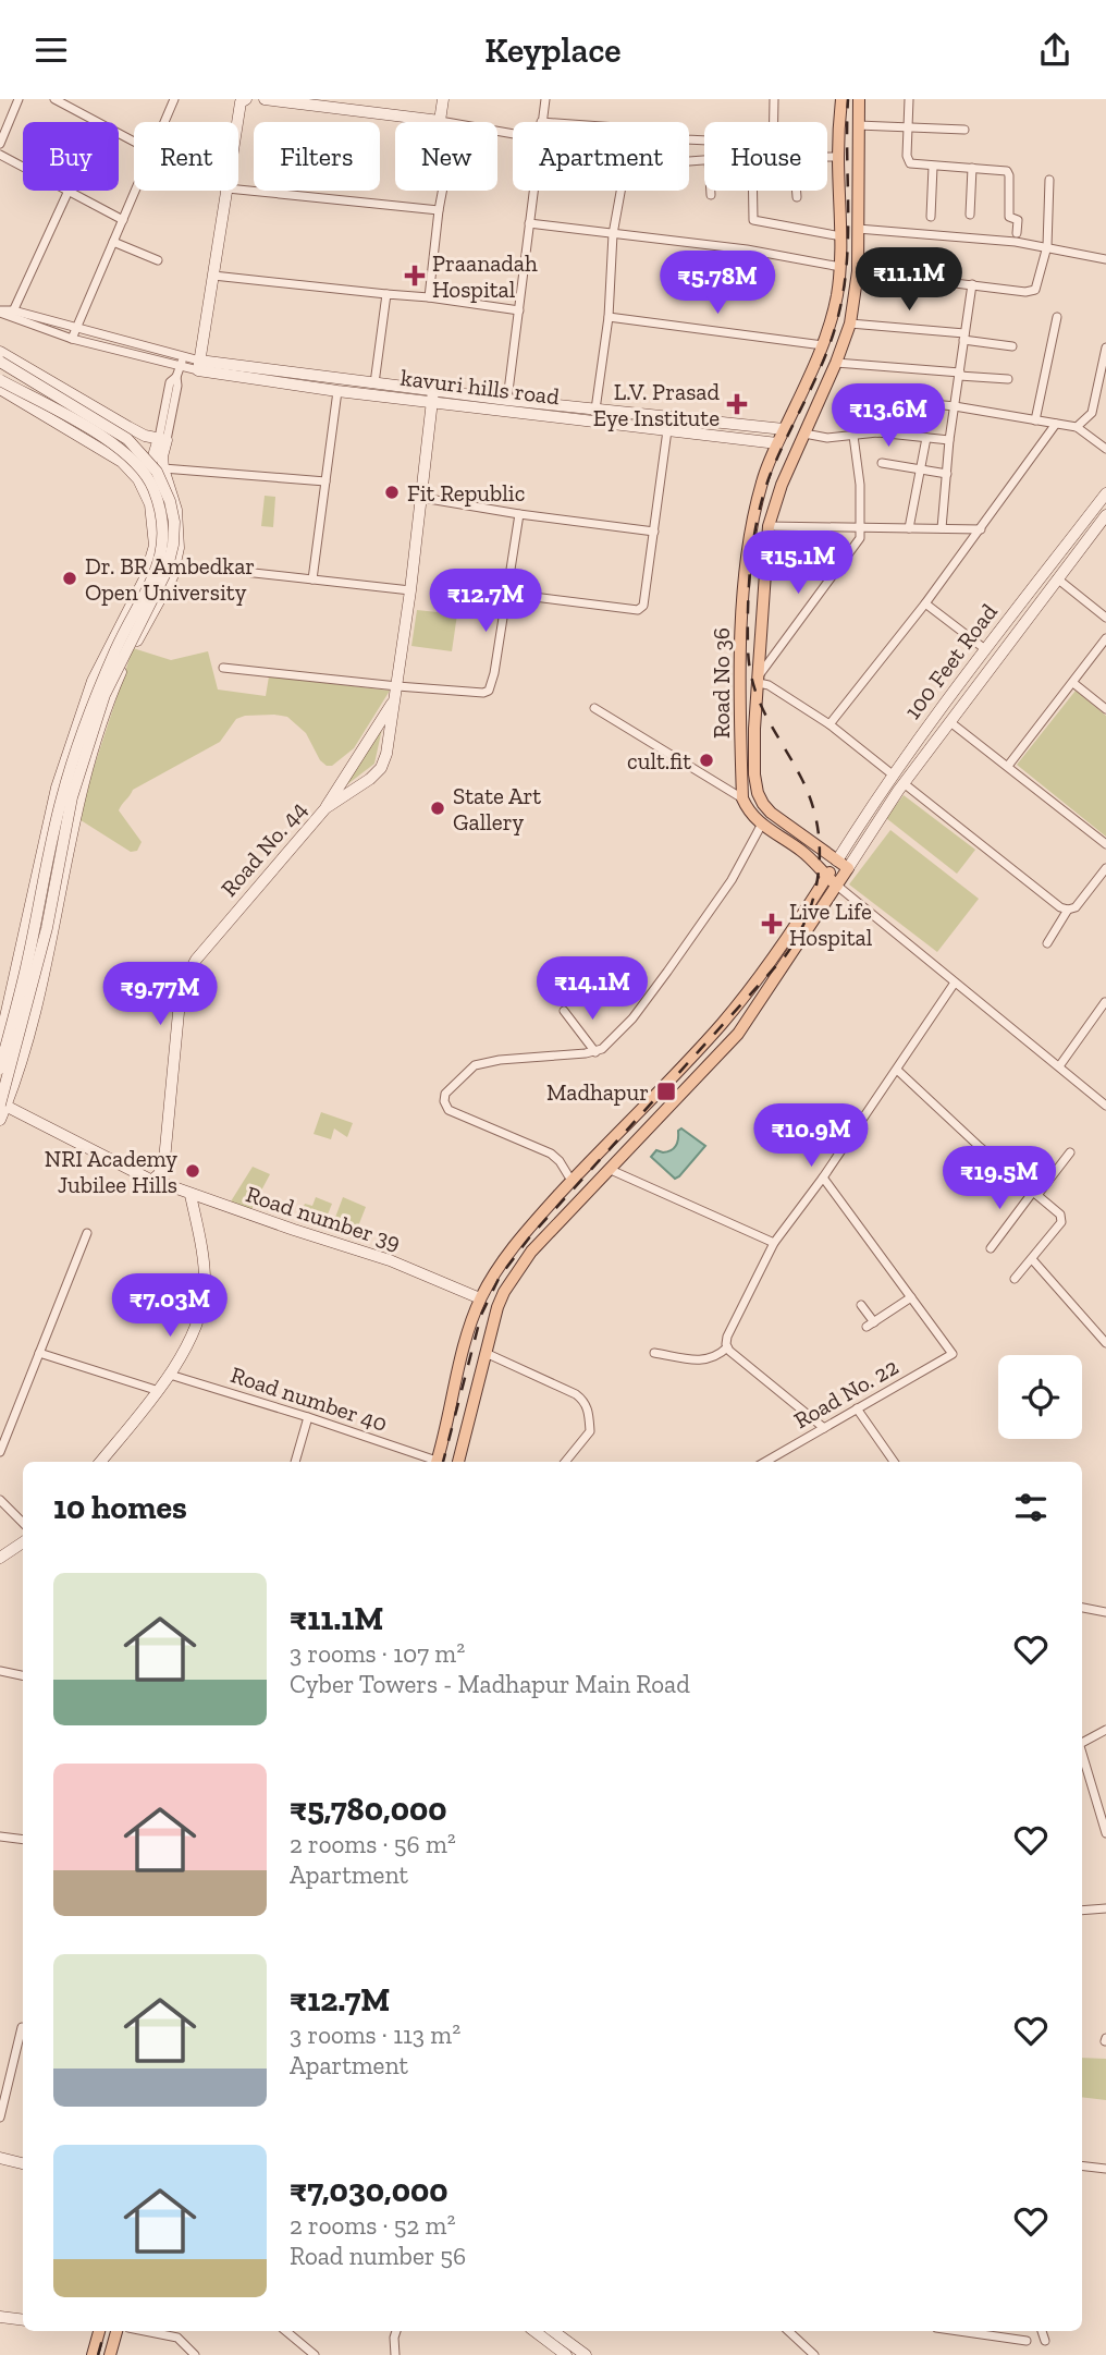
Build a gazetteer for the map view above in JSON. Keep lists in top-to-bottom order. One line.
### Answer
{"streets":{"main road":["kavuri hills road","100 Feet Road","Road No 36","Road No. 44","Road number 39"],"street":["Road No. 22","Road number 40"]},"crossings":[["kavuri hills road","Road No 36"],["kavuri hills road","Road No. 44"],["100 Feet Road","Road No 36"],["Road No. 44","Road number 39"]],"places":{"health":["Praanadah Hospital","L.V. Prasad Eye Institute","Live Life Hospital"],"other":["Fit Republic","Dr. BR Ambedkar Open University","cult.fit","State Art Gallery","NRI Academy Jubilee Hills"],"transit":["Madhapur"]},"page":{"header":"Keyplace","chip":["Buy","Rent","Filters","New","Apartment","House"],"price":["₹11.1M","₹5.78M","₹13.6M","₹15.1M","₹12.7M","₹14.1M","₹9.77M","₹10.9M","₹19.5M","₹7.03M"],"heading":"10 homes","list":[{"name":"₹11.1M","note":"3 rooms · 107 m² · Cyber Towers - Madhapur Main Road"},{"name":"₹5,780,000","note":"2 rooms · 56 m² · Apartment"},{"name":"₹12.7M","note":"3 rooms · 113 m² · Apartment"},{"name":"₹7,030,000","note":"2 rooms · 52 m² · Road number 56"}]}}
